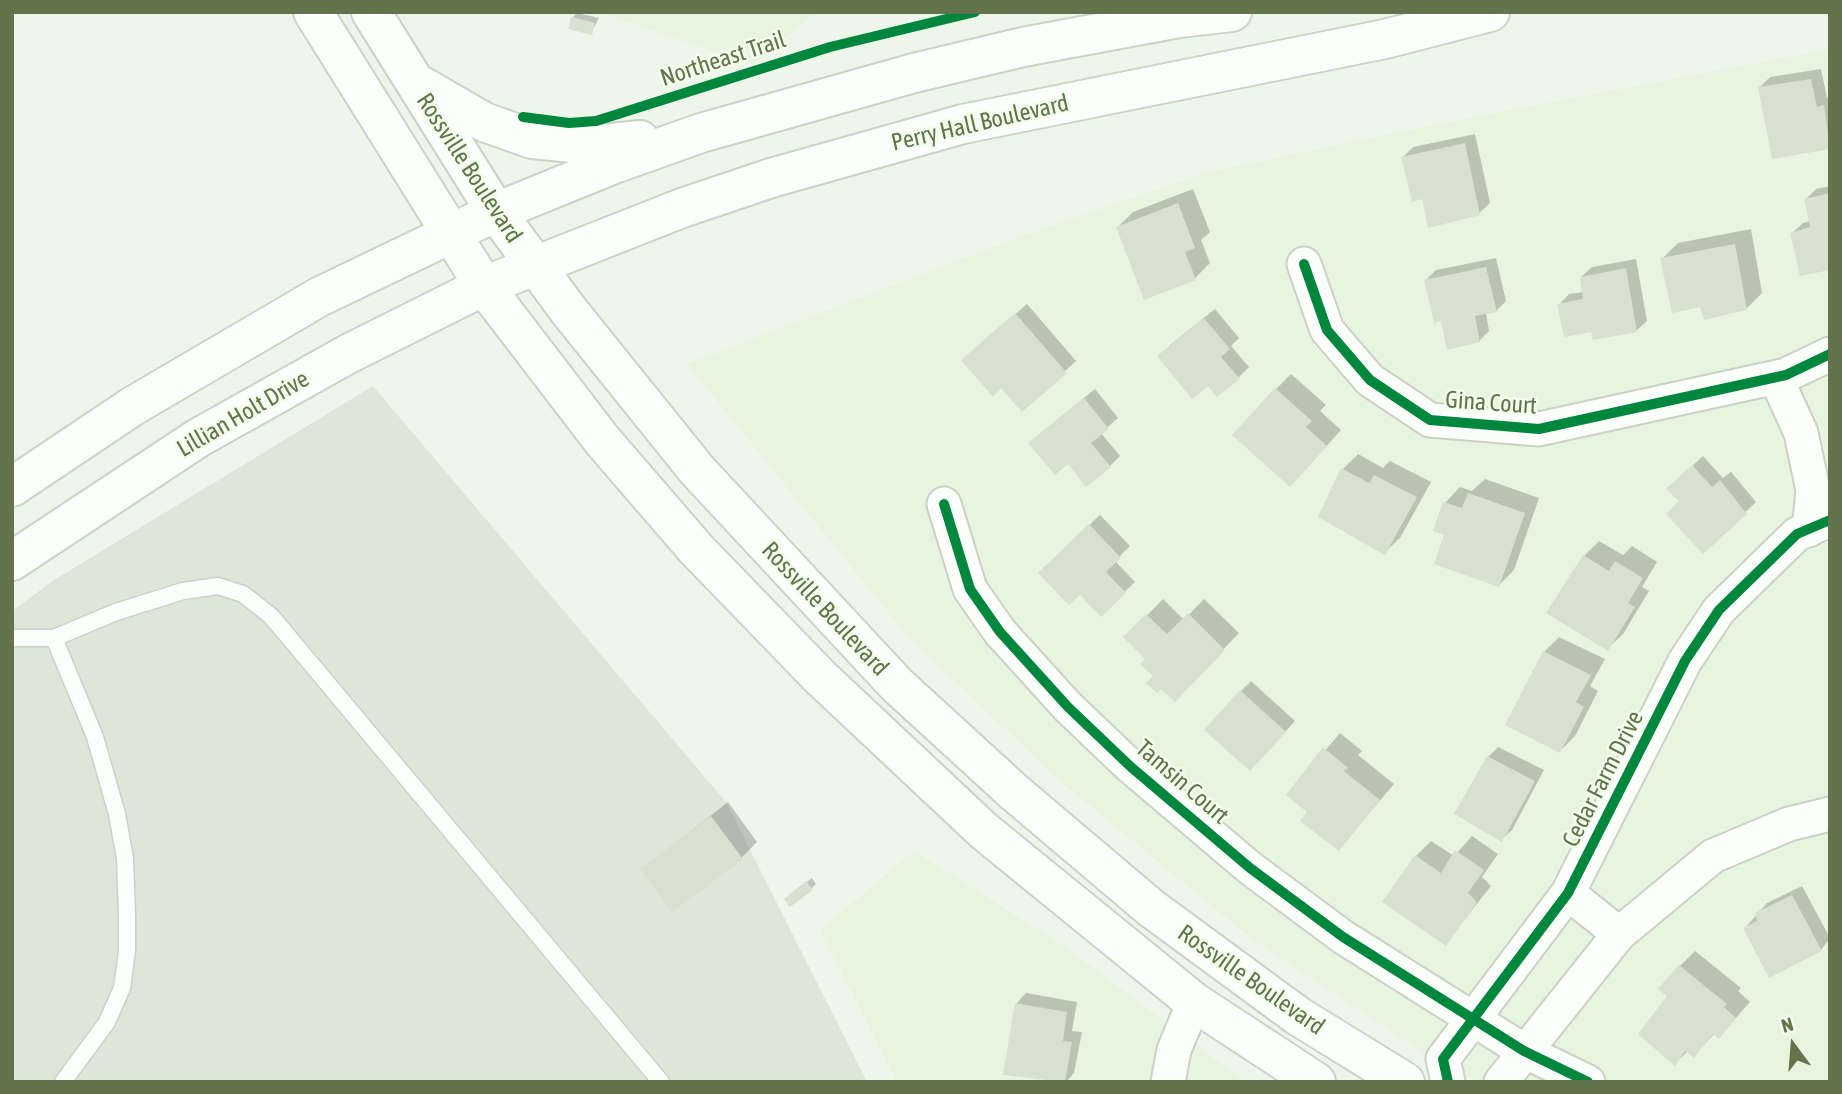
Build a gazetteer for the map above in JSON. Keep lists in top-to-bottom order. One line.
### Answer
{"streets":{"main road":["Perry Hall Boulevard","Rossville Boulevard","Lillian Holt Drive"],"street":["Gina Court","Cedar Farm Drive","Tamsin Court"],"cycle path":["Northeast Trail"]},"crossings":[["Perry Hall Boulevard","Rossville Boulevard"],["Perry Hall Boulevard","Lillian Holt Drive"],["Rossville Boulevard","Lillian Holt Drive"],["Cedar Farm Drive","Tamsin Court"]],"north":"top"}
